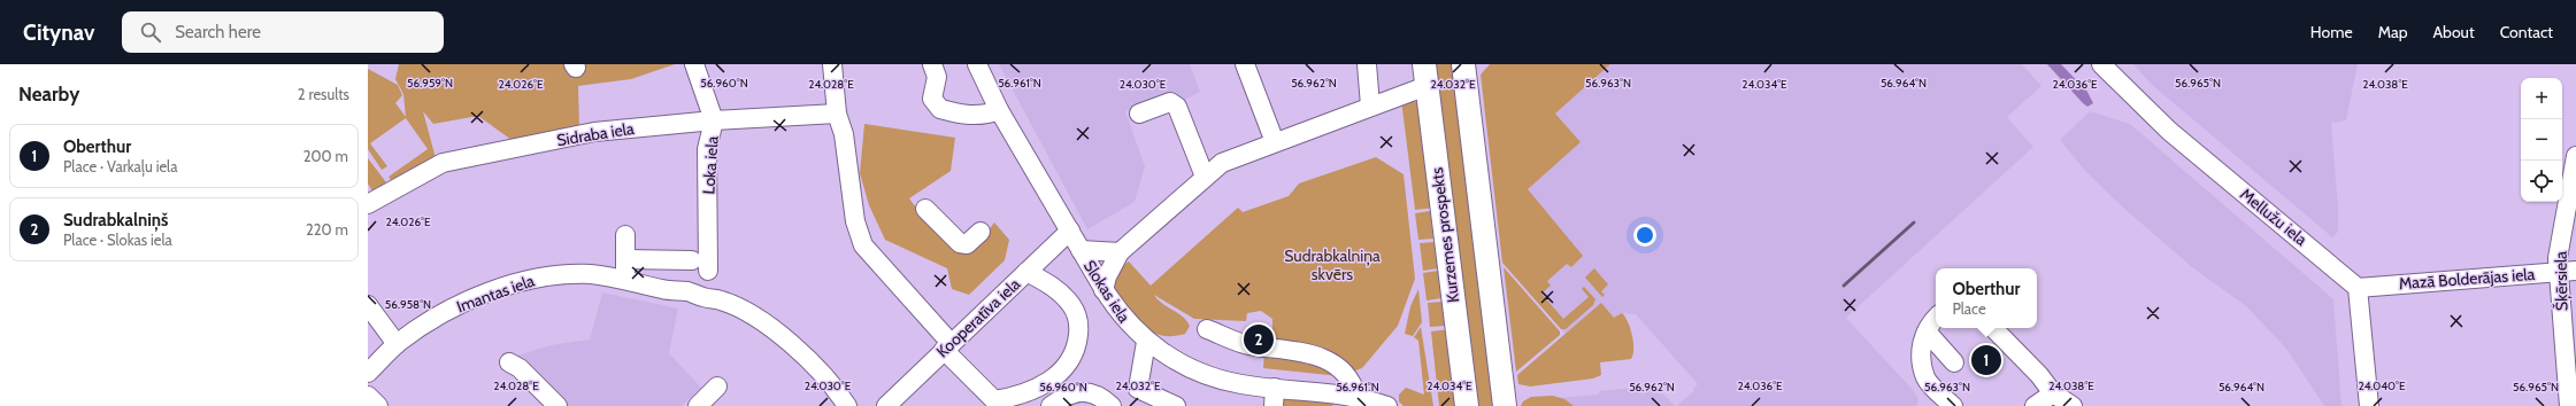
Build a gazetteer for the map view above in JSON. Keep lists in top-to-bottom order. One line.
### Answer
{"streets":{"main road":["Kurzemes prospekts"],"street":["Sidraba iela","Loka iela","Mellužu iela","Mazā Bolderājas iela","Šķērsiela","Slokas iela","Imantas iela","Kooperatīva iela"]},"crossings":[["Sidraba iela","Loka iela"],["Loka iela","Imantas iela"],["Mellužu iela","Mazā Bolderājas iela"],["Mazā Bolderājas iela","Šķērsiela"],["Slokas iela","Kooperatīva iela"]],"parks":["Sudrabkalniņa skvērs"],"page":{"header":"Citynav","search":"Search here","nav":["Home","Map","About","Contact"],"heading":["Nearby","2 results"],"map_buttons":["+","−"],"list":[{"mark":"1","name":"Oberthur","note":"Place · Varkaļu iela","value":"200 m"},{"mark":"2","name":"Sudrabkalniņš","note":"Place · Slokas iela","value":"220 m"}],"popup":["Oberthur","Place"],"pins":["2","1"]},"coordinates":["56.963°N","56.964°N","56.959°N","56.960°N","56.961°N","56.962°N","56.965°N","24.026°E","24.028°E","24.030°E","24.032°E","24.034°E","24.036°E","24.038°E","56.958°N","24.040°E"]}
